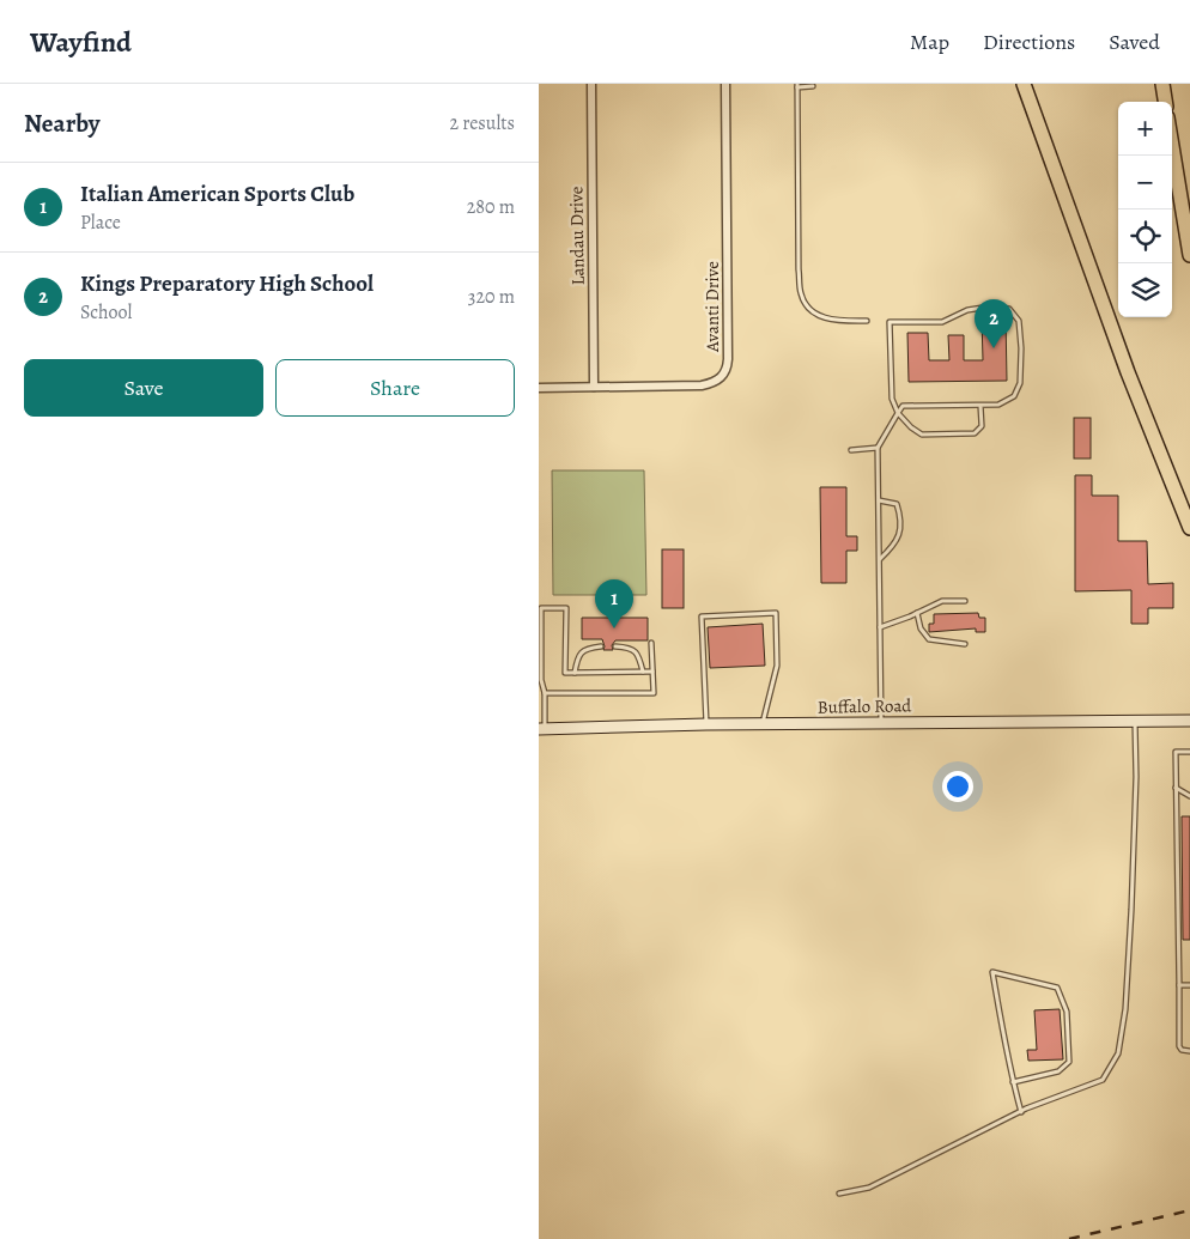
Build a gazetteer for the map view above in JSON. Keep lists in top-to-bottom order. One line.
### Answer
{"streets":{"main road":["Buffalo Road"],"street":["Landau Drive","Avanti Drive"]},"crossings":[["Landau Drive","Avanti Drive"]],"page":{"header":"Wayfind","nav":["Map","Directions","Saved"],"heading":["Nearby","2 results"],"map_buttons":["+","−"],"list":[{"mark":"1","name":"Italian American Sports Club","note":"Place","value":"280 m"},{"mark":"2","name":"Kings Preparatory High School","note":"School","value":"320 m"}],"pins":["2","1"],"buttons":["Save","Share"]}}
